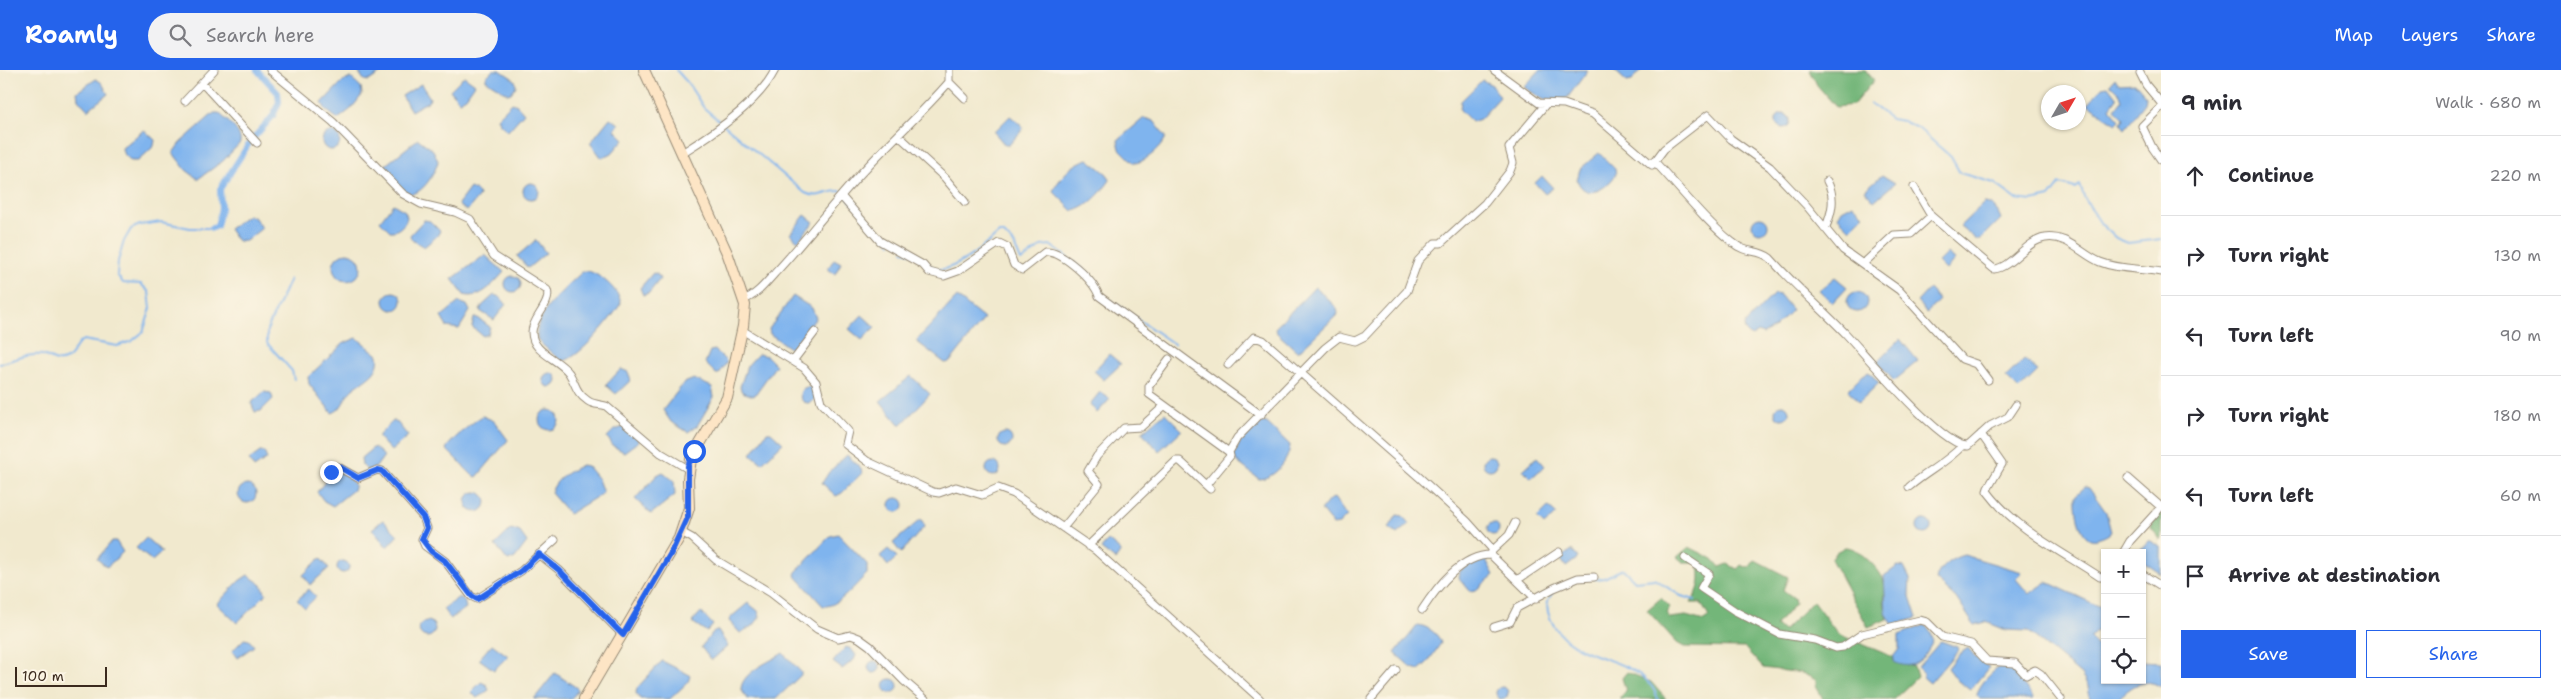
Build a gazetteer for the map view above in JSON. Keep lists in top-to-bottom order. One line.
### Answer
{"scale_bar":"100 m","north":"top right","page":{"header":"Roamly","search":"Search here","nav":["Map","Layers","Share"],"heading":["9 min","Walk · 680 m"],"list":[["Continue","220 m"],["Turn right","130 m"],["Turn left","90 m"],["Turn right","180 m"],["Turn left","60 m"],"Arrive at destination"],"map_buttons":["+","−"],"buttons":["Save","Share"],"scale":"100 m"}}
